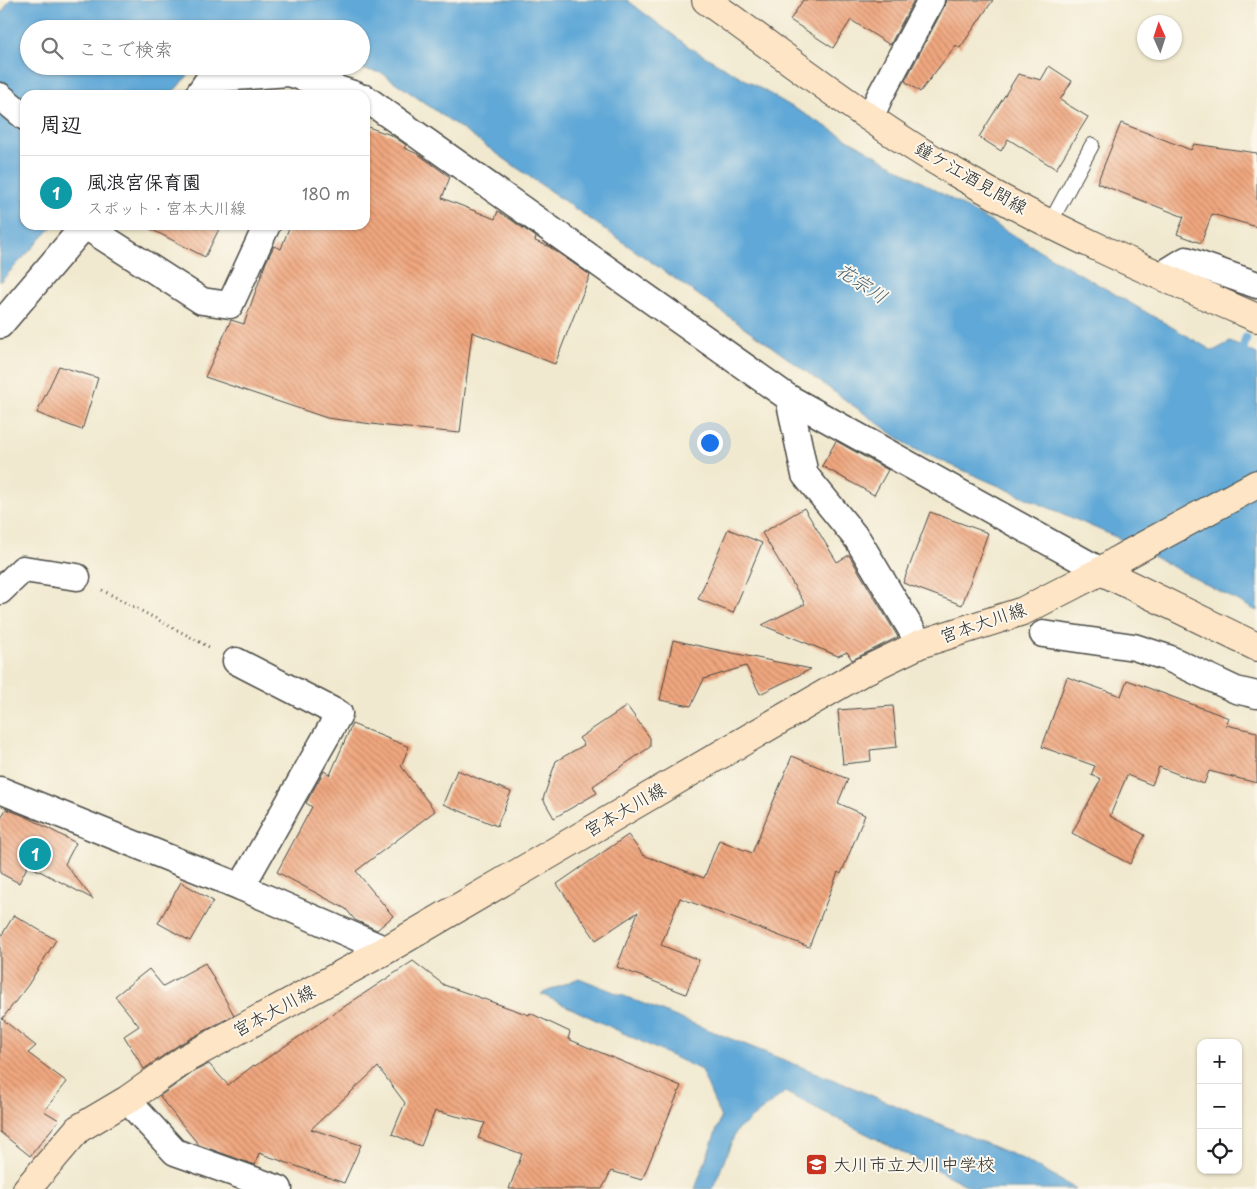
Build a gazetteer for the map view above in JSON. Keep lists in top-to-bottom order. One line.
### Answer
{"streets":{"main road":["鐘ケ江酒見間線","宮本大川線"]},"water":["花宗川"],"places":{"school or university":["大川市立大川中学校"]},"north":"top","page":{"search":"ここで検索","heading":"周辺","list":[{"mark":"1","name":"風浪宮保育園","note":"スポット · 宮本大川線","value":"180 m"}],"pins":"1","map_buttons":["+","−"]}}
